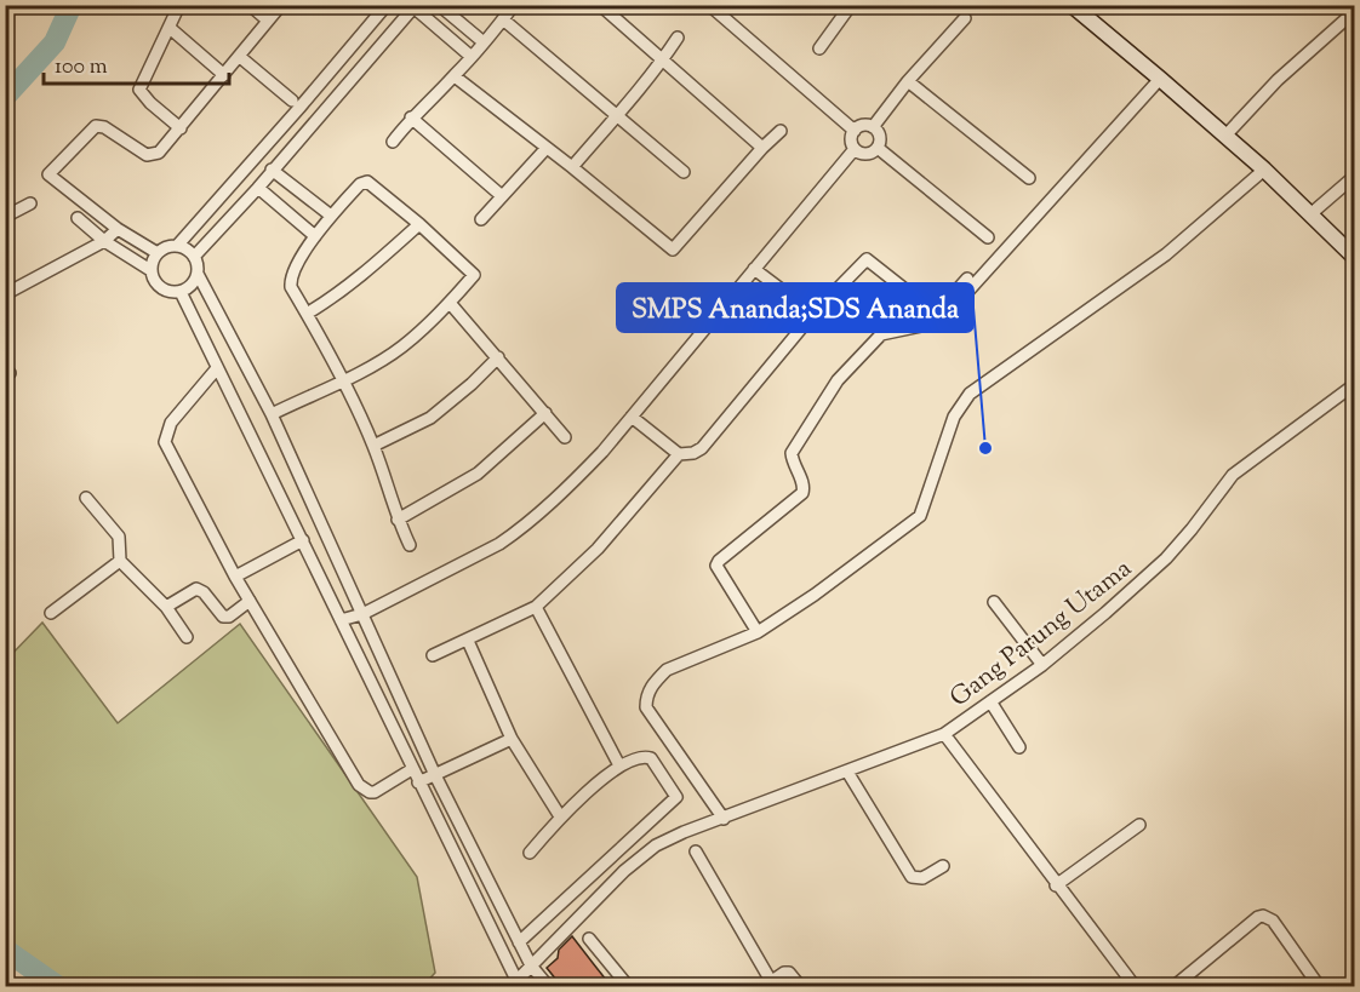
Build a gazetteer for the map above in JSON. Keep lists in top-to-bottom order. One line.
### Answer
{"streets":{"street":["Gang Parung Utama"]},"places":["SMPS Ananda;SDS Ananda"],"scale_bar":"100 m"}
